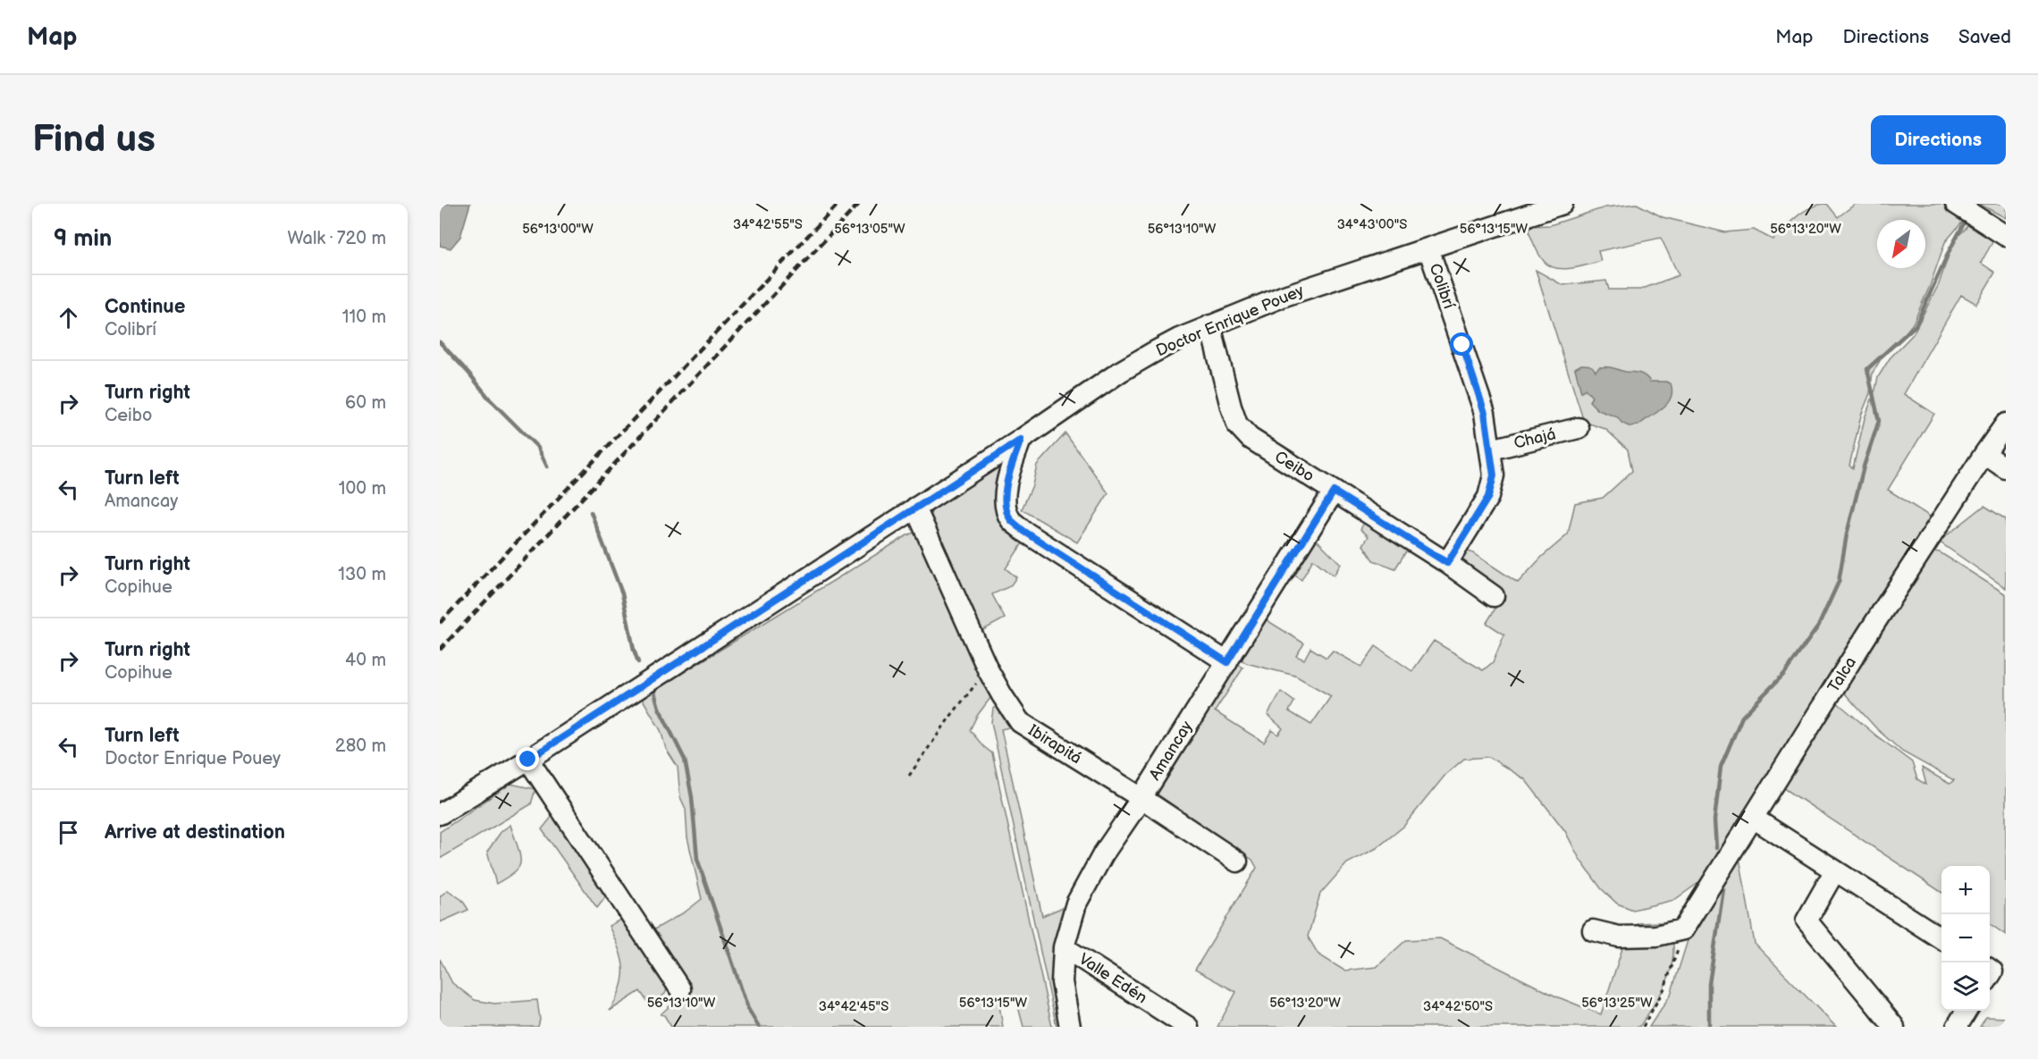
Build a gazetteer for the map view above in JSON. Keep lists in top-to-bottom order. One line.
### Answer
{"streets":{"street":["Colibrí","Doctor Enrique Pouey","Chajá","Ceibo","Talca","Ibirapitá","Amancay","Valle Edén"]},"crossings":[["Colibrí","Doctor Enrique Pouey"],["Colibrí","Chajá"],["Colibrí","Ceibo"],["Doctor Enrique Pouey","Ceibo"],["Doctor Enrique Pouey","Ibirapitá"],["Ceibo","Amancay"],["Ibirapitá","Amancay"],["Amancay","Valle Edén"]],"north":"bottom left","page":{"header":"Map","nav":["Map","Directions","Saved"],"buttons":"Directions","title":"Find us","heading":["9 min","Walk · 720 m"],"list":[["Continue","Colibrí","110 m"],["Turn right","Ceibo","60 m"],["Turn left","Amancay","100 m"],["Turn right","Copihue","130 m"],["Turn right","Copihue","40 m"],["Turn left","Doctor Enrique Pouey","280 m"],"Arrive at destination"],"map_buttons":["+","−"]},"coordinates":["34°43'00\"S","34°42'55\"S","56°13'00\"W","56°13'05\"W","56°13'10\"W","56°13'15\"W","56°13'20\"W","56°13'25\"W","34°42'45\"S","34°42'50\"S"]}
